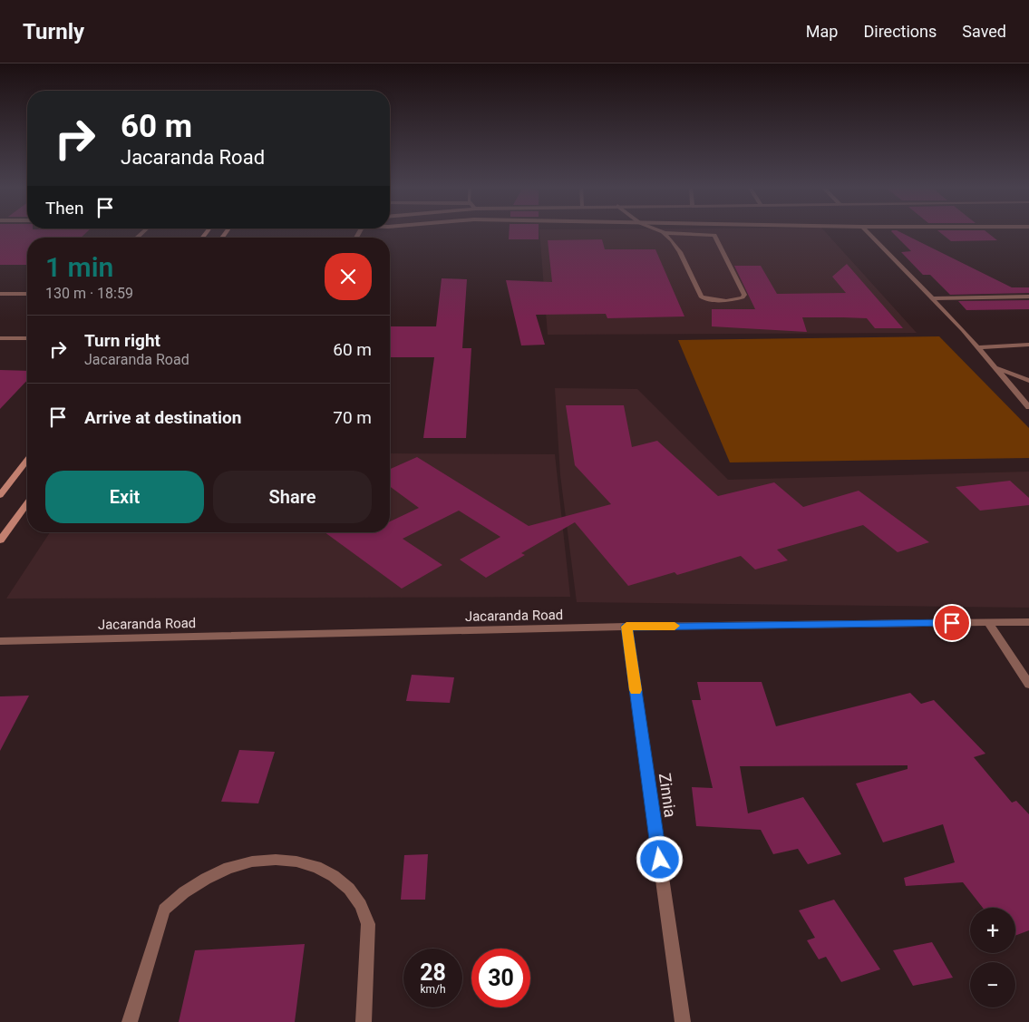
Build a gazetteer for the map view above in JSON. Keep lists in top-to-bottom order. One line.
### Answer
{"streets":{"street":["Jacaranda Road","Zinnia"]},"crossings":[["Jacaranda Road","Zinnia"]],"page":{"header":"Turnly","nav":["Map","Directions","Saved"],"turn":["60 m","Jacaranda Road"],"then":"Then","heading":["1 min","130 m · 18:59"],"list":[{"name":"Turn right","note":"Jacaranda Road","value":"60 m"},{"name":"Arrive at destination","value":"70 m"}],"buttons":["Exit","Share"],"map_buttons":["+","−"],"speed":"28 km/h","limit":"30"}}
